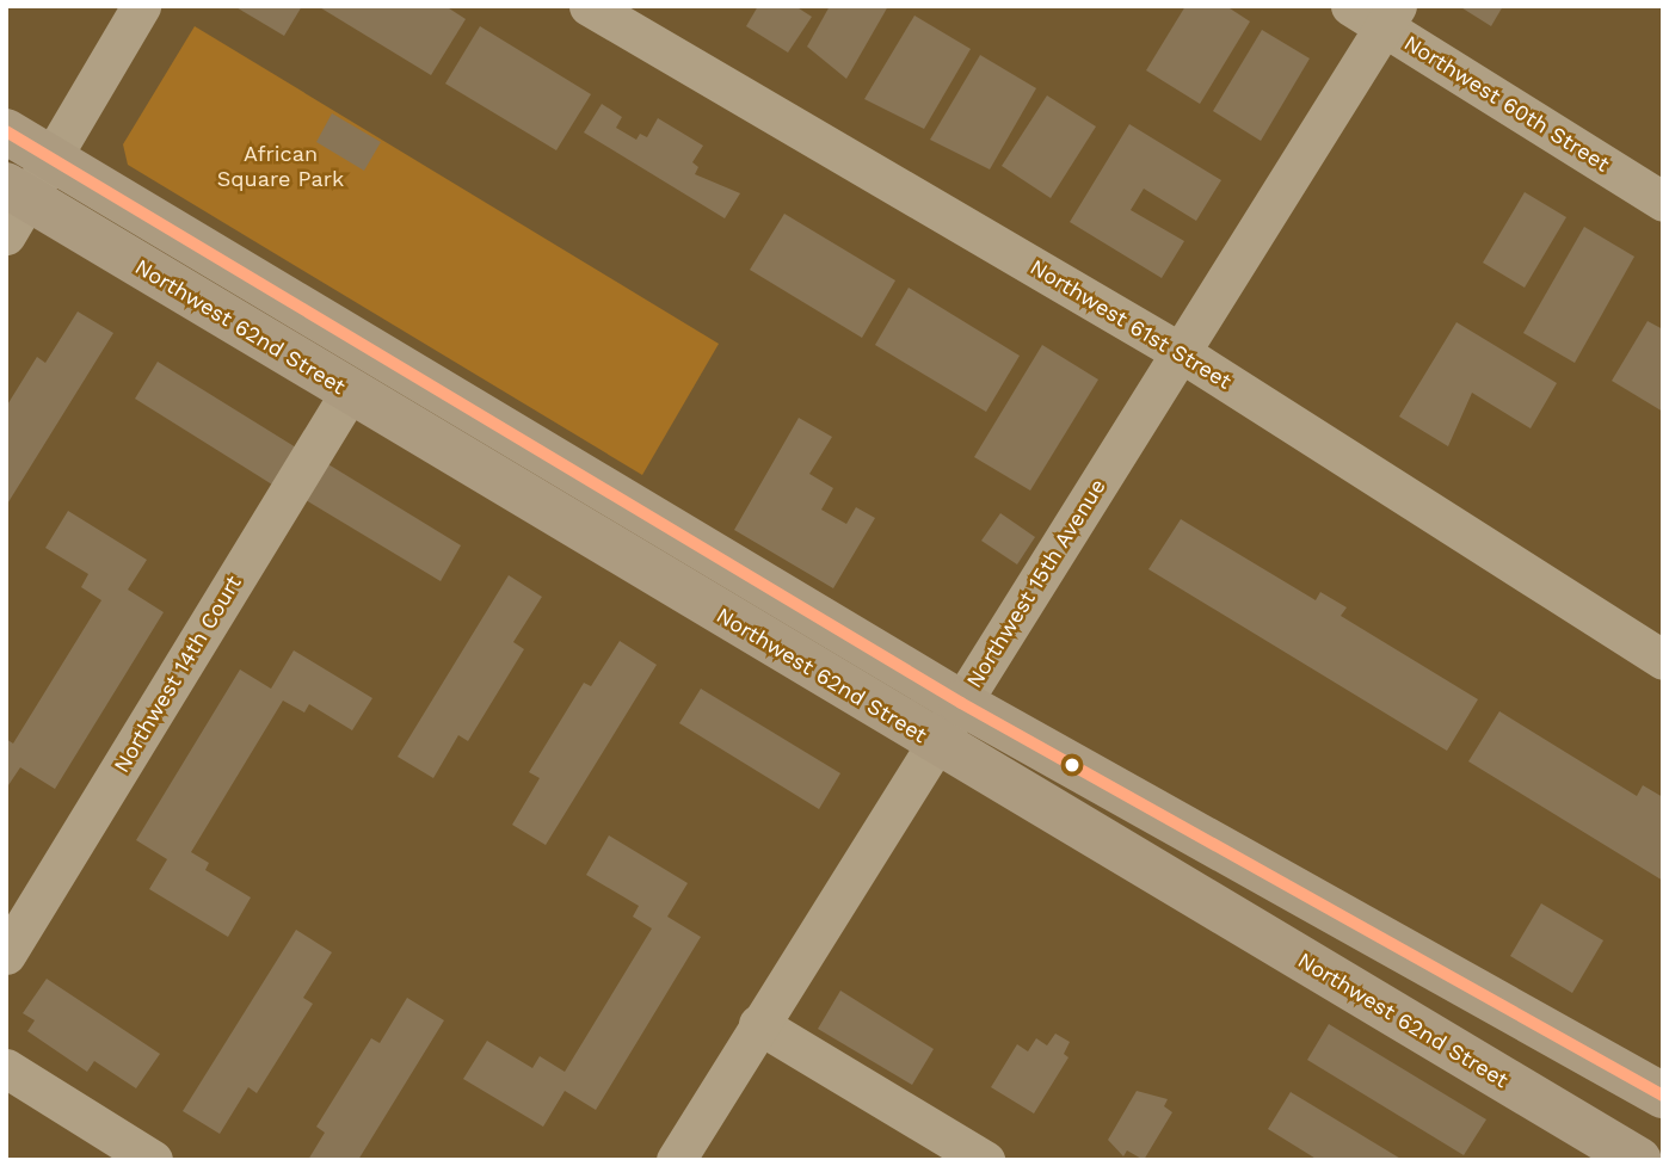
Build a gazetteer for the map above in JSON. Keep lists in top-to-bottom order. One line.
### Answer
{"streets":{"main road":["Northwest 62nd Street"],"street":["Northwest 60th Street","Northwest 61st Street","Northwest 15th Avenue","Northwest 14th Court"]},"crossings":[["Northwest 60th Street","Northwest 15th Avenue"],["Northwest 61st Street","Northwest 15th Avenue"],["Northwest 62nd Street","Northwest 15th Avenue"],["Northwest 62nd Street","Northwest 14th Court"]],"parks":["African Square Park"]}
